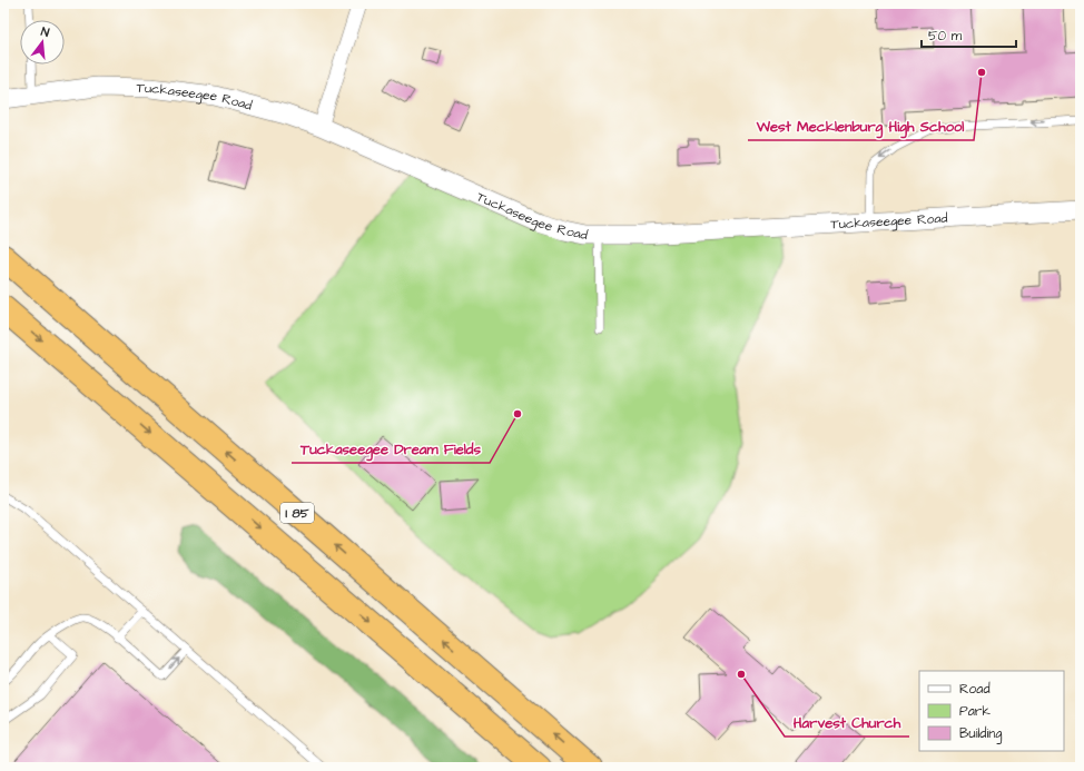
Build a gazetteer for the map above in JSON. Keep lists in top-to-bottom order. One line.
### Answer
{"streets":{"highway":["I 85"],"street":["Tuckaseegee Road"]},"places":["West Mecklenburg High School","Tuckaseegee Dream Fields","Harvest Church"],"legend":["Road","Park","Building"],"scale_bar":"50 m","north":"top"}
